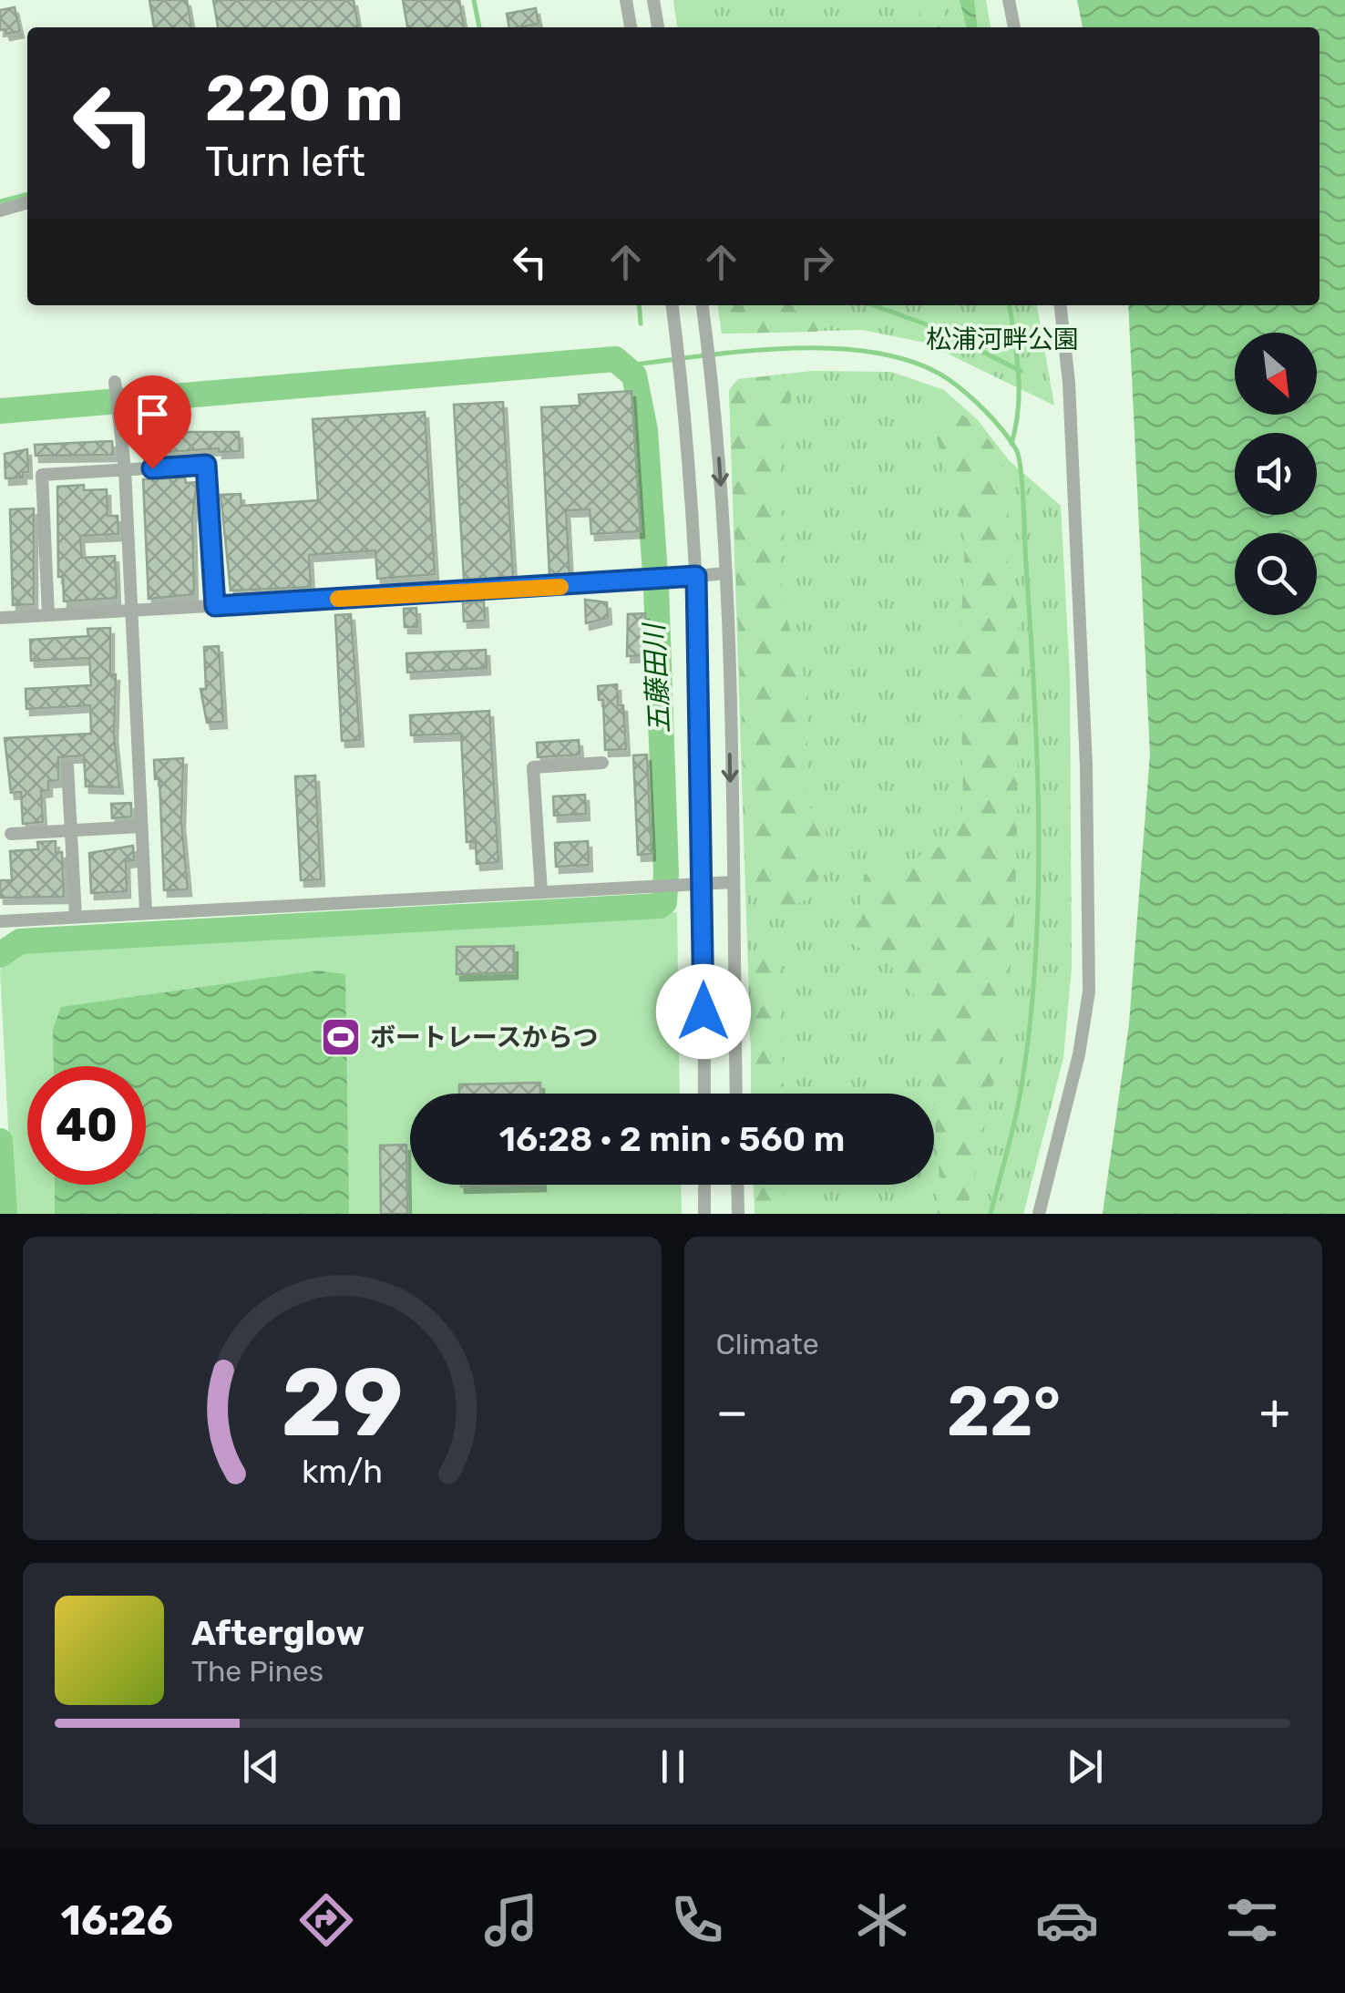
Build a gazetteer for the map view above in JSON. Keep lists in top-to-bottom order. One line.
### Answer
{"water":["五藤田川"],"parks":["松浦河畔公園"],"places":{"sports":["ボートレースからつ"]},"north":"bottom right","page":{"turn":["220 m","Turn left"],"limit":"40","trip":"16:28 · 2 min · 560 m","tile":"Climate","heat":["−","22°","+"],"song":["Afterglow","The Pines"],"tabs":"16:26","gauge":["29","km/h"]}}
